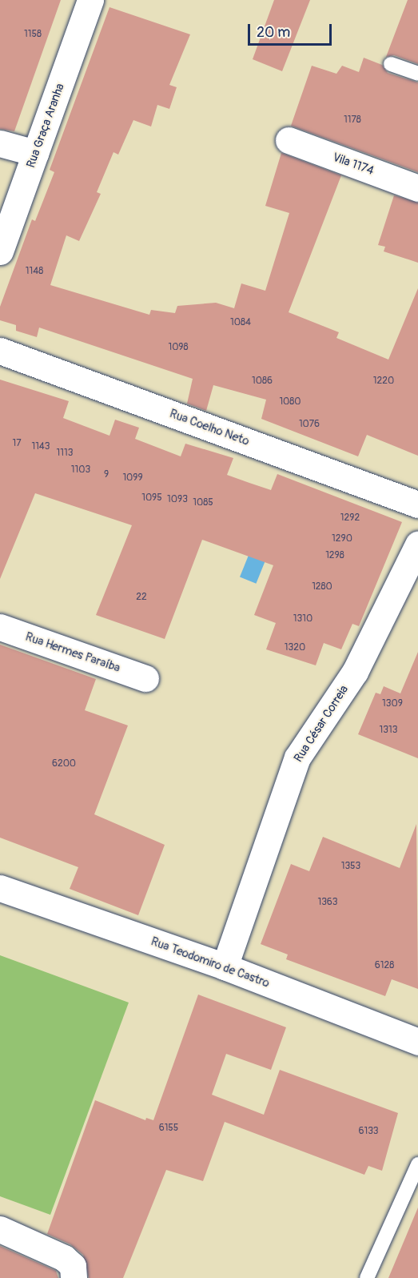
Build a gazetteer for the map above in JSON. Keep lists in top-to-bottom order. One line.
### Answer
{"streets":{"street":["Rua Graça Aranha","Vila 1174","Rua Coelho Neto","Rua Hermes Paraíba","Rua César Correia","Rua Teodomiro de Castro"]},"crossings":[["Rua César Correia","Rua Teodomiro de Castro"]],"house_numbers":["1158","1178","1148","1084","1098","1086","1220","1080","1076","17","1143","1113","1103","9","1099","1095","1093","1085","1292","1290","1298","1280","22","1310","1320","1309","1313","6200","1353","1363","6128","6155","6133"],"scale_bar":"20 m"}
